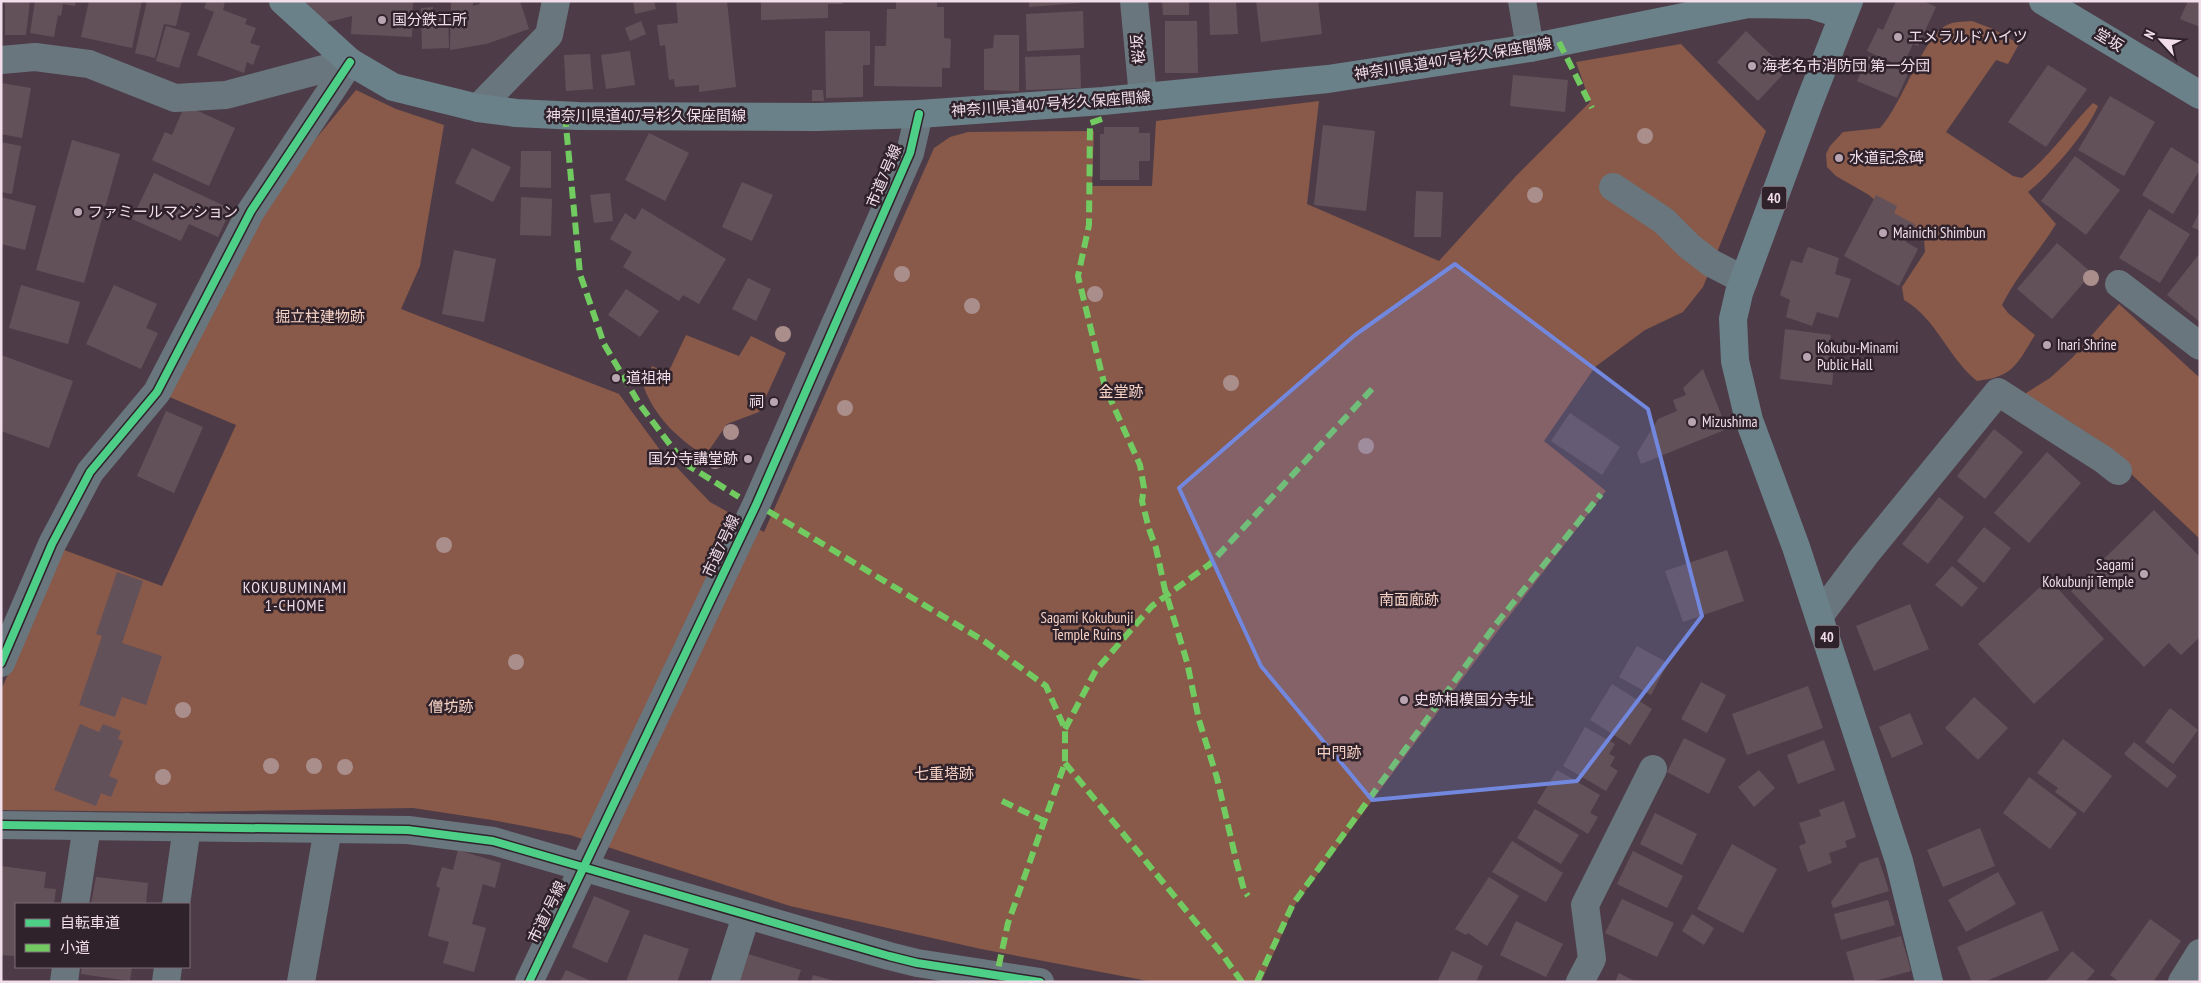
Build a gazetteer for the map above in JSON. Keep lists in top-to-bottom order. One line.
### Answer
{"streets":{"main road":["堂坂","神奈川県道407号杉久保座間線","40"],"street":["桜坂","市道7号線"]},"crossings":[["桜坂","神奈川県道407号杉久保座間線"],["神奈川県道407号杉久保座間線","市道7号線"],["神奈川県道407号杉久保座間線","40"]],"districts":["KOKUBUMINAMI 1-CHOME"],"parks":["掘立柱建物跡","金堂跡","南面廊跡","Sagami Kokubunji Temple Ruins","僧坊跡","中門跡","七重塔跡"],"places":["国分鉄工所","エメラルドハイツ","海老名市消防団 第一分団","水道記念碑","ファミールマンション","Mainichi Shimbun","Inari Shrine","Kokubu-Minami Public Hall","道祖神","祠","Mizushima","国分寺講堂跡","Sagami Kokubunji Temple","史跡相模国分寺址"],"legend":["自転車道","小道"],"north":"top left"}
